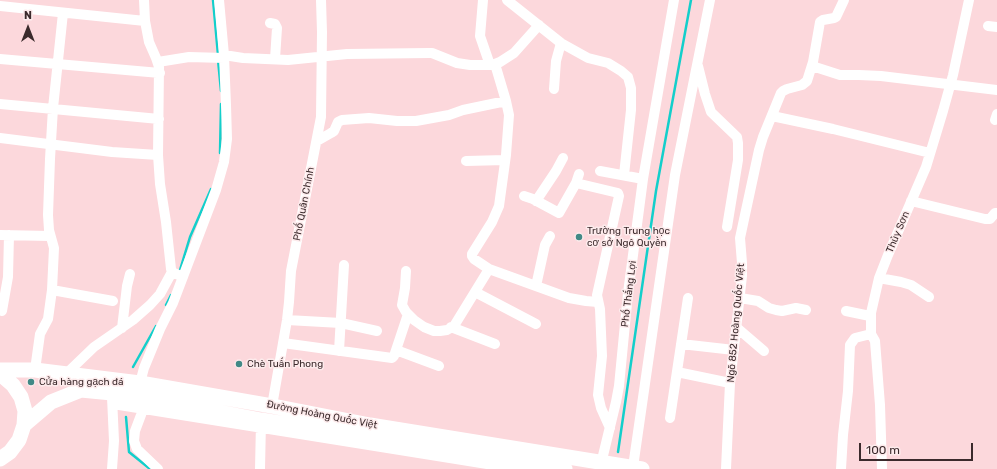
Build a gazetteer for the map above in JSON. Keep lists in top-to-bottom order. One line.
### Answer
{"streets":{"highway":["Đường Hoàng Quốc Việt"],"street":["Phố Quân Chính","Thủy Sơn","Phố Thắng Lợi","Ngõ 852 Hoàng Quốc Việt"]},"crossings":[["Phố Quân Chính","Đường Hoàng Quốc Việt"],["Phố Thắng Lợi","Đường Hoàng Quốc Việt"]],"places":["Trường Trung học cơ sở Ngô Quyền","Chè Tuấn Phong","Cửa hàng gạch đá"],"scale_bar":"100 m","north":"top"}
